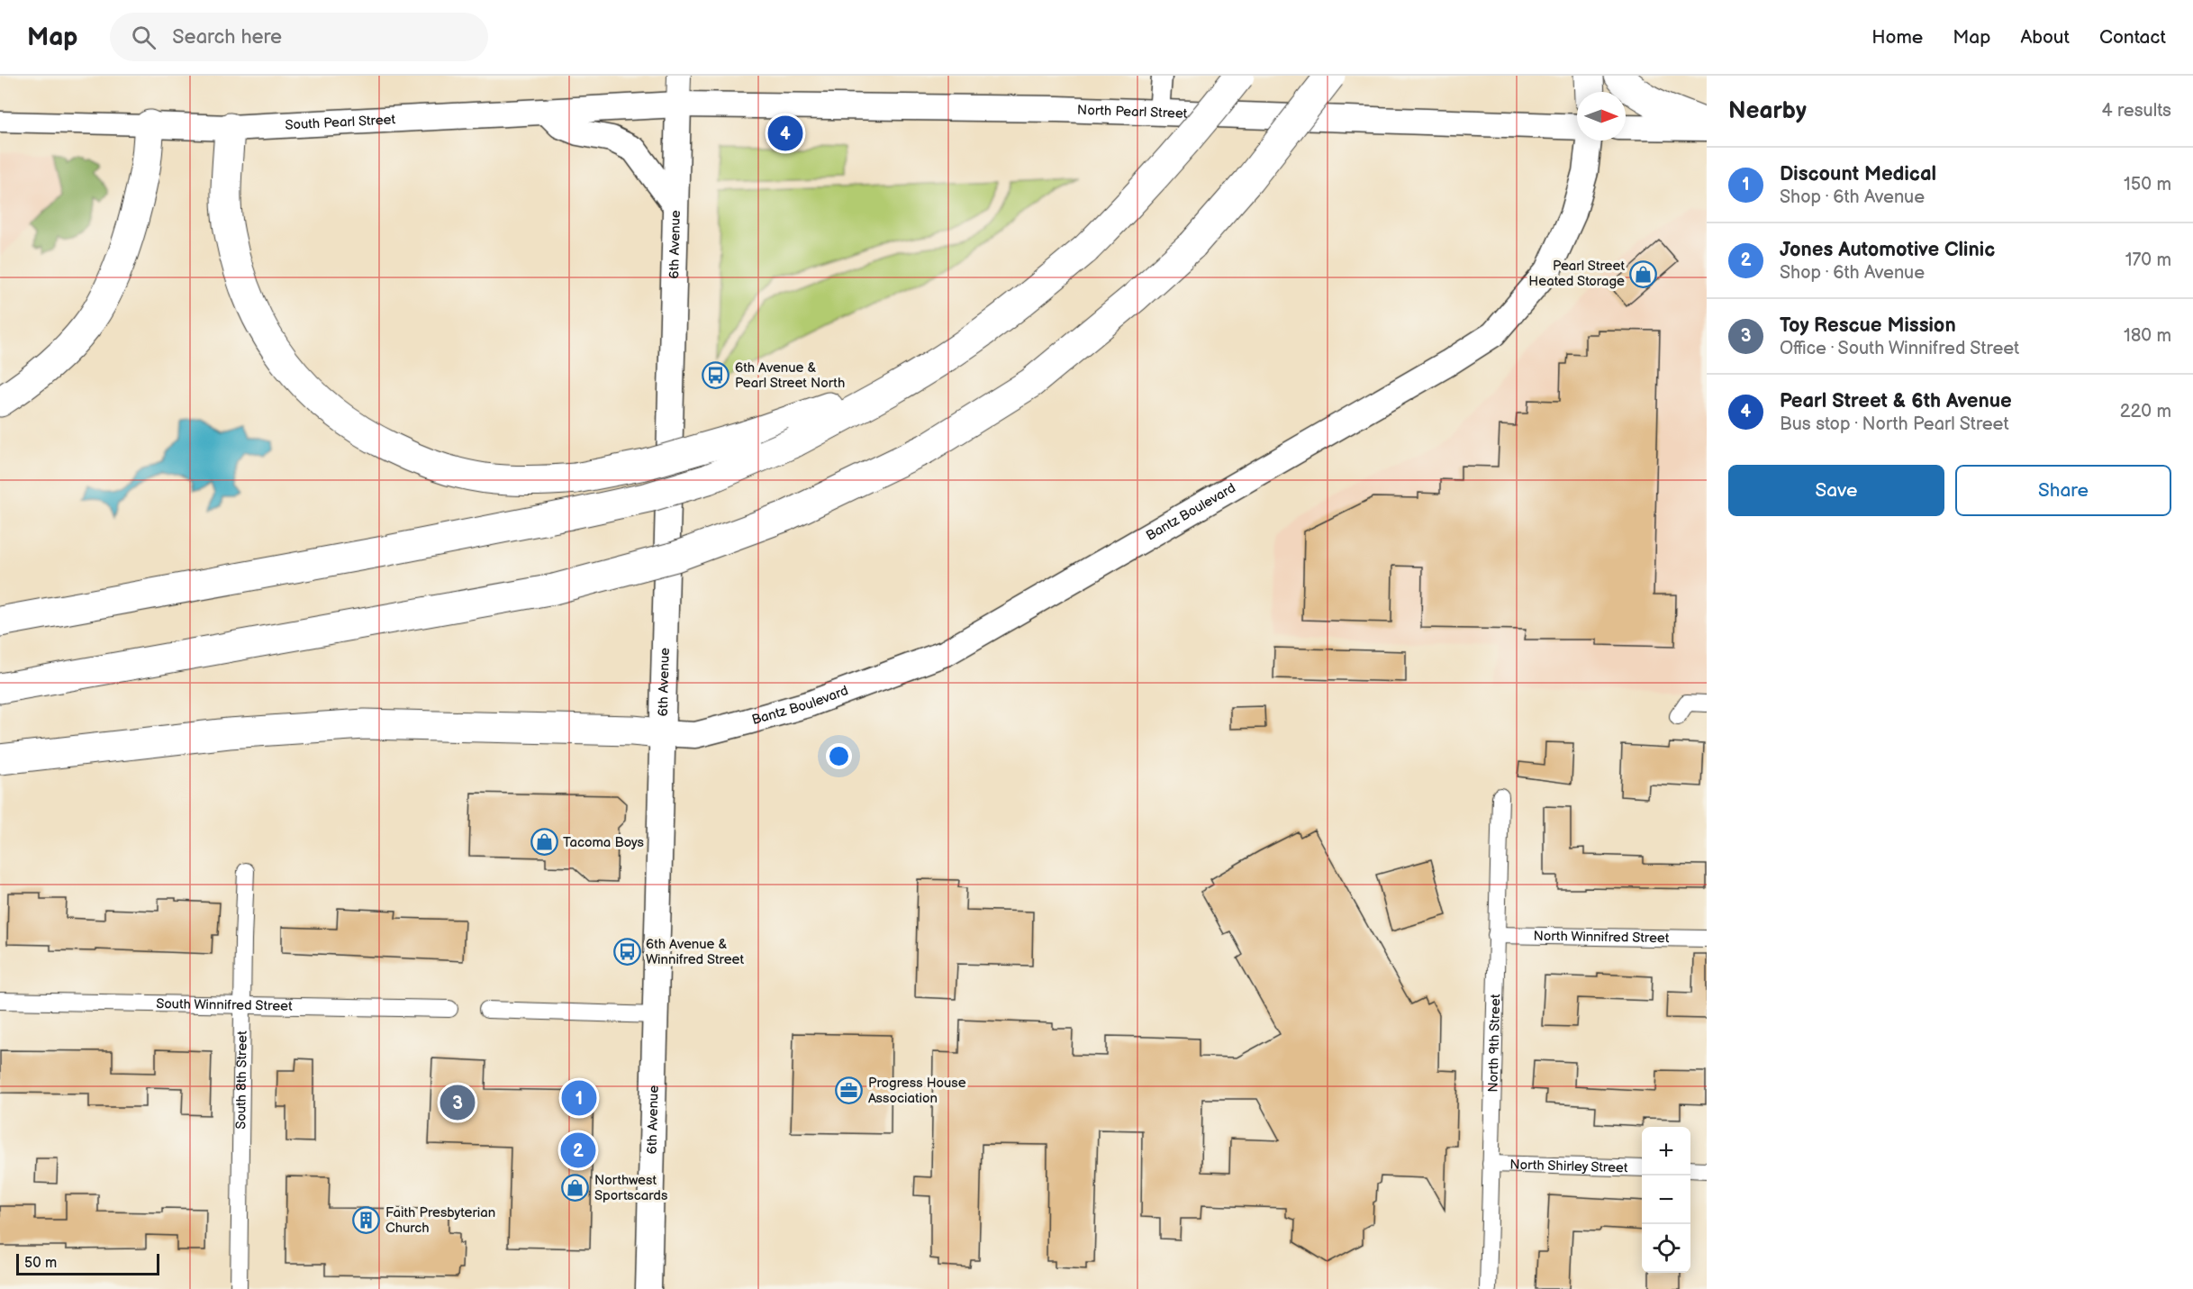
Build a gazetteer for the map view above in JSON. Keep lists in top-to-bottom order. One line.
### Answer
{"streets":{"main road":["North Pearl Street","South Pearl Street","6th Avenue","Bantz Boulevard"],"street":["North Winnifred Street","South Winnifred Street","North 9th Street","South 8th Street","North Shirley Street"]},"crossings":[["North Pearl Street","South Pearl Street"],["North Pearl Street","6th Avenue"],["South Pearl Street","6th Avenue"],["6th Avenue","Bantz Boulevard"],["North Winnifred Street","North 9th Street"],["South Winnifred Street","South 8th Street"],["North 9th Street","North Shirley Street"]],"places":{"shop":["Pearl Street Heated Storage","Tacoma Boys","Northwest Sportscards"],"bus stop":["6th Avenue & Pearl Street North","6th Avenue & Winnifred Street"],"office":["Progress House Association"],"building":["Faith Presbyterian Church"]},"scale_bar":"50 m","north":"right","page":{"header":"Map","search":"Search here","nav":["Home","Map","About","Contact"],"heading":["Nearby","4 results"],"pins":["4","1","3","2"],"list":[{"mark":"1","name":"Discount Medical","note":"Shop · 6th Avenue","value":"150 m"},{"mark":"2","name":"Jones Automotive Clinic","note":"Shop · 6th Avenue","value":"170 m"},{"mark":"3","name":"Toy Rescue Mission","note":"Office · South Winnifred Street","value":"180 m"},{"mark":"4","name":"Pearl Street & 6th Avenue","note":"Bus stop · North Pearl Street","value":"220 m"}],"buttons":["Save","Share"],"map_buttons":["+","−"],"scale":"50 m"}}
